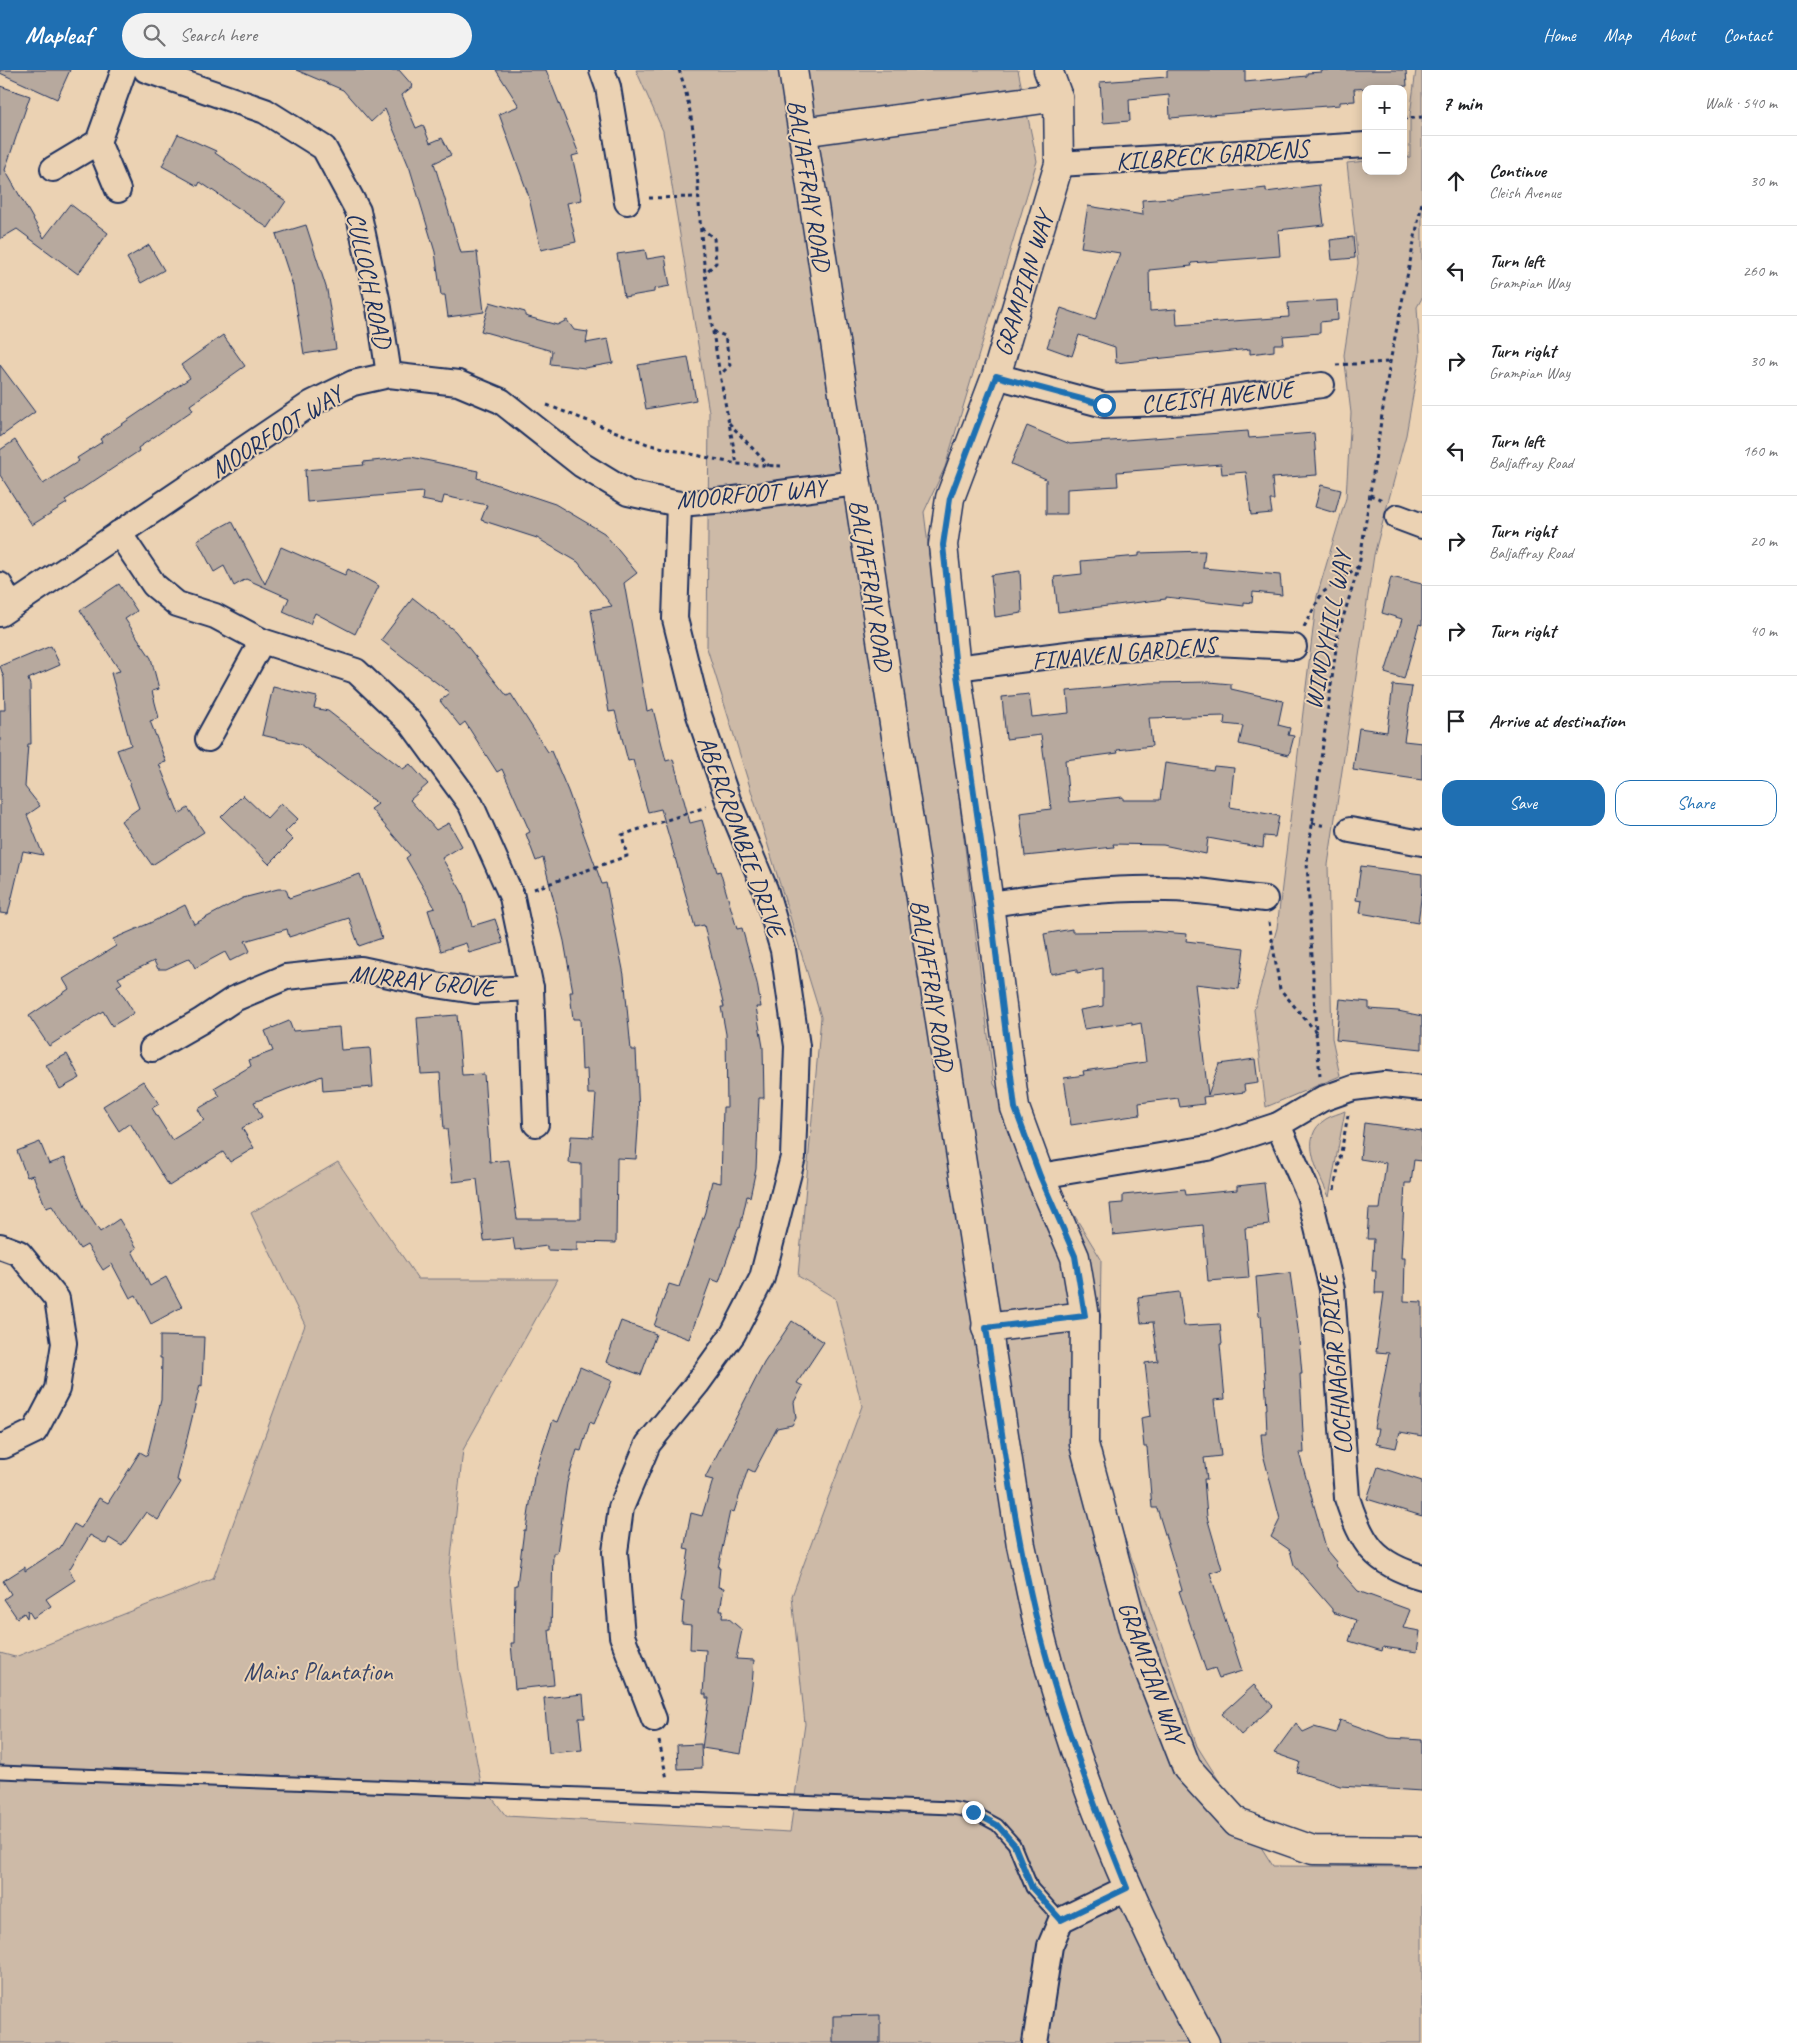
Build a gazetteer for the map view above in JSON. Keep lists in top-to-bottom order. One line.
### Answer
{"streets":{"street":["KILBRECK GARDENS","BALJAFFRAY ROAD","CULLOCH ROAD","GRAMPIAN WAY","CLEISH AVENUE","MOORFOOT WAY","FINAVEN GARDENS","ABERCROMBIE DRIVE","MURRAY GROVE","LOCHNAGAR DRIVE"],"path":["WINDYHILL WAY"]},"crossings":[["KILBRECK GARDENS","GRAMPIAN WAY"],["BALJAFFRAY ROAD","MOORFOOT WAY"],["CULLOCH ROAD","MOORFOOT WAY"],["GRAMPIAN WAY","CLEISH AVENUE"],["GRAMPIAN WAY","FINAVEN GARDENS"],["MOORFOOT WAY","ABERCROMBIE DRIVE"]],"parks":["Mains Plantation"],"page":{"header":"Mapleaf","search":"Search here","nav":["Home","Map","About","Contact"],"heading":["7 min","Walk · 540 m"],"map_buttons":["+","−"],"list":[["Continue","Cleish Avenue","30 m"],["Turn left","Grampian Way","260 m"],["Turn right","Grampian Way","30 m"],["Turn left","Baljaffray Road","160 m"],["Turn right","Baljaffray Road","20 m"],["Turn right","40 m"],"Arrive at destination"],"buttons":["Save","Share"]}}
